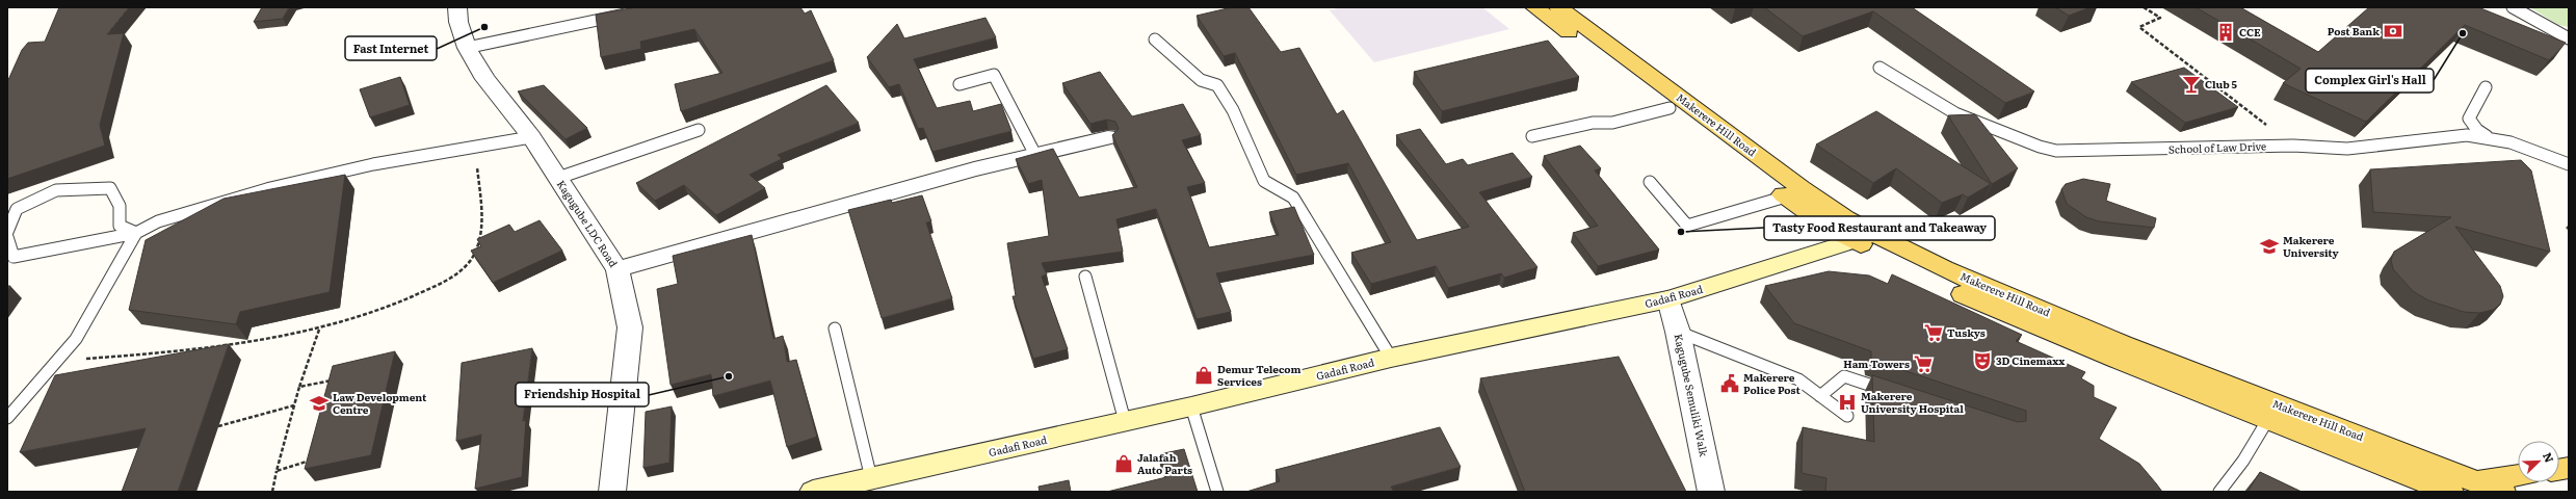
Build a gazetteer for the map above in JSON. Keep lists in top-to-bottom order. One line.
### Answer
{"streets":{"main road":["Makerere Hill Road"],"street":["Kagugube LDC Road","Gadafi Road","Kagugube Semuliki Walk"],"lane":["School of Law Drive"]},"crossings":[["Makerere Hill Road","Gadafi Road"],["Gadafi Road","Kagugube Semuliki Walk"]],"places":{"other":["Fast Internet","Complex Girl's Hall","Tasty Food Restaurant and Takeaway","Friendship Hospital"],"bank":["Post Bank"],"building":["CCE"],"bar":["Club 5"],"school or university":["Makerere University","Law Development Centre"],"supermarket":["Tuskys","Ham Towers"],"theatre":["3D Cinemaxx"],"shop":["Demur Telecom Services","Jalafah Auto Parts"],"public building":["Makerere Police Post"],"hospital":["Makerere University Hospital"]},"north":"top right"}
